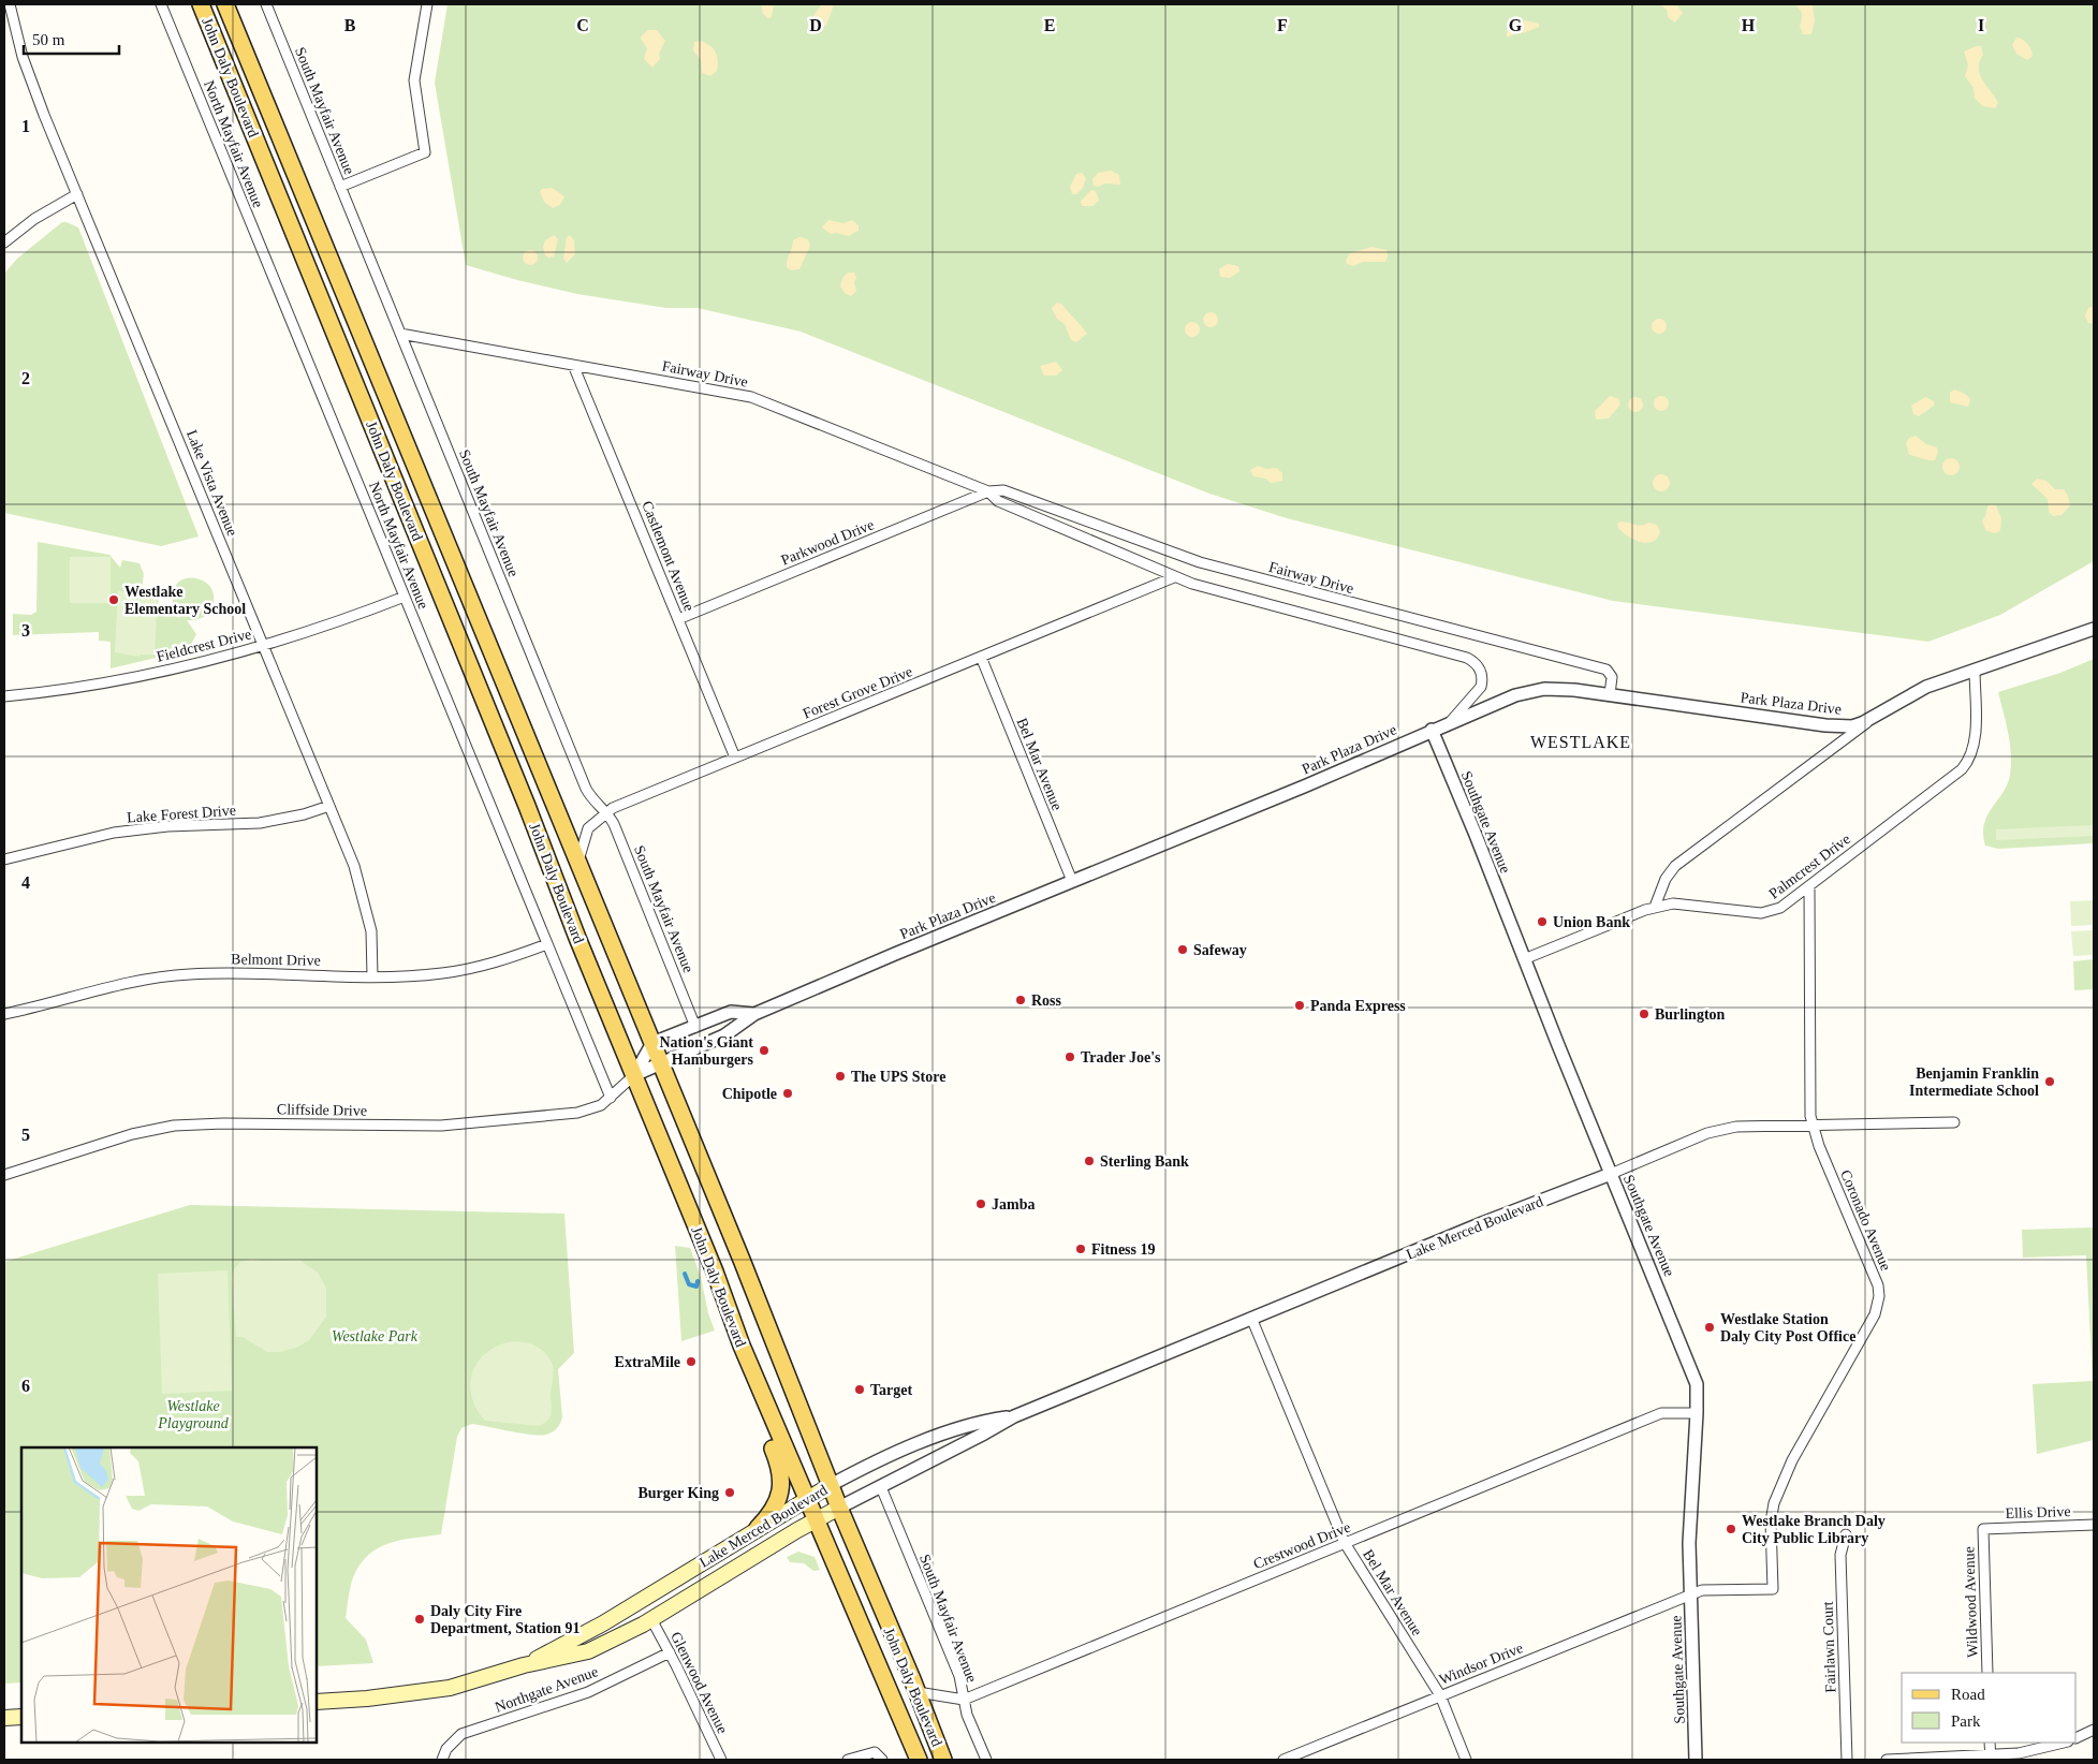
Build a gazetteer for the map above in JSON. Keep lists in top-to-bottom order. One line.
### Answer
{"streets":{"main road":["John Daly Boulevard","Lake Merced Boulevard"],"street":["South Mayfair Avenue","North Mayfair Avenue","Fairway Drive","Lake Vista Avenue","Parkwood Drive","Castlemont Avenue","Fieldcrest Drive","Forest Grove Drive","Park Plaza Drive","Bel Mar Avenue","Lake Forest Drive","Southgate Avenue","Palmcrest Drive","Belmont Drive","Cliffside Drive","Coronado Avenue","Ellis Drive","Crestwood Drive","Wildwood Avenue","Fairlawn Court","Windsor Drive","Glenwood Avenue","Northgate Avenue"]},"crossings":[["John Daly Boulevard","Forest Grove Drive"],["John Daly Boulevard","Park Plaza Drive"],["John Daly Boulevard","Cliffside Drive"],["John Daly Boulevard","Lake Merced Boulevard"],["South Mayfair Avenue","Fairway Drive"],["South Mayfair Avenue","Forest Grove Drive"],["South Mayfair Avenue","Park Plaza Drive"],["South Mayfair Avenue","Lake Merced Boulevard"],["South Mayfair Avenue","Crestwood Drive"],["North Mayfair Avenue","Fieldcrest Drive"],["North Mayfair Avenue","Belmont Drive"],["North Mayfair Avenue","Cliffside Drive"],["Fairway Drive","Parkwood Drive"],["Fairway Drive","Castlemont Avenue"],["Fairway Drive","Forest Grove Drive"],["Fairway Drive","Park Plaza Drive"],["Lake Vista Avenue","Fieldcrest Drive"],["Lake Vista Avenue","Lake Forest Drive"],["Lake Vista Avenue","Belmont Drive"],["Parkwood Drive","Castlemont Avenue"],["Castlemont Avenue","Forest Grove Drive"],["Forest Grove Drive","Bel Mar Avenue"],["Park Plaza Drive","Bel Mar Avenue"],["Park Plaza Drive","Southgate Avenue"],["Park Plaza Drive","Palmcrest Drive"],["Park Plaza Drive","Cliffside Drive"],["Bel Mar Avenue","Lake Merced Boulevard"],["Bel Mar Avenue","Crestwood Drive"],["Bel Mar Avenue","Windsor Drive"],["Southgate Avenue","Palmcrest Drive"],["Southgate Avenue","Coronado Avenue"],["Southgate Avenue","Lake Merced Boulevard"],["Southgate Avenue","Crestwood Drive"],["Southgate Avenue","Windsor Drive"],["Palmcrest Drive","Coronado Avenue"],["Coronado Avenue","Lake Merced Boulevard"],["Coronado Avenue","Windsor Drive"],["Lake Merced Boulevard","Glenwood Avenue"],["Ellis Drive","Wildwood Avenue"],["Glenwood Avenue","Northgate Avenue"]],"districts":["WESTLAKE"],"parks":["Westlake Park","Westlake Playground"],"places":["Westlake Elementary School","Union Bank","Safeway","Ross","Panda Express","Burlington","Nation's Giant Hamburgers","Trader Joe's","The UPS Store","Benjamin Franklin Intermediate School","Chipotle","Sterling Bank","Jamba","Fitness 19","Westlake Station Daly City Post Office","ExtraMile","Target","Burger King","Westlake Branch Daly City Public Library","Daly City Fire Department, Station 91"],"legend":["Road","Park"],"scale_bar":"50 m","grid":{"columns":["B","C","D","E","F","G","H","I"],"rows":["1","2","3","4","5","6"]}}
